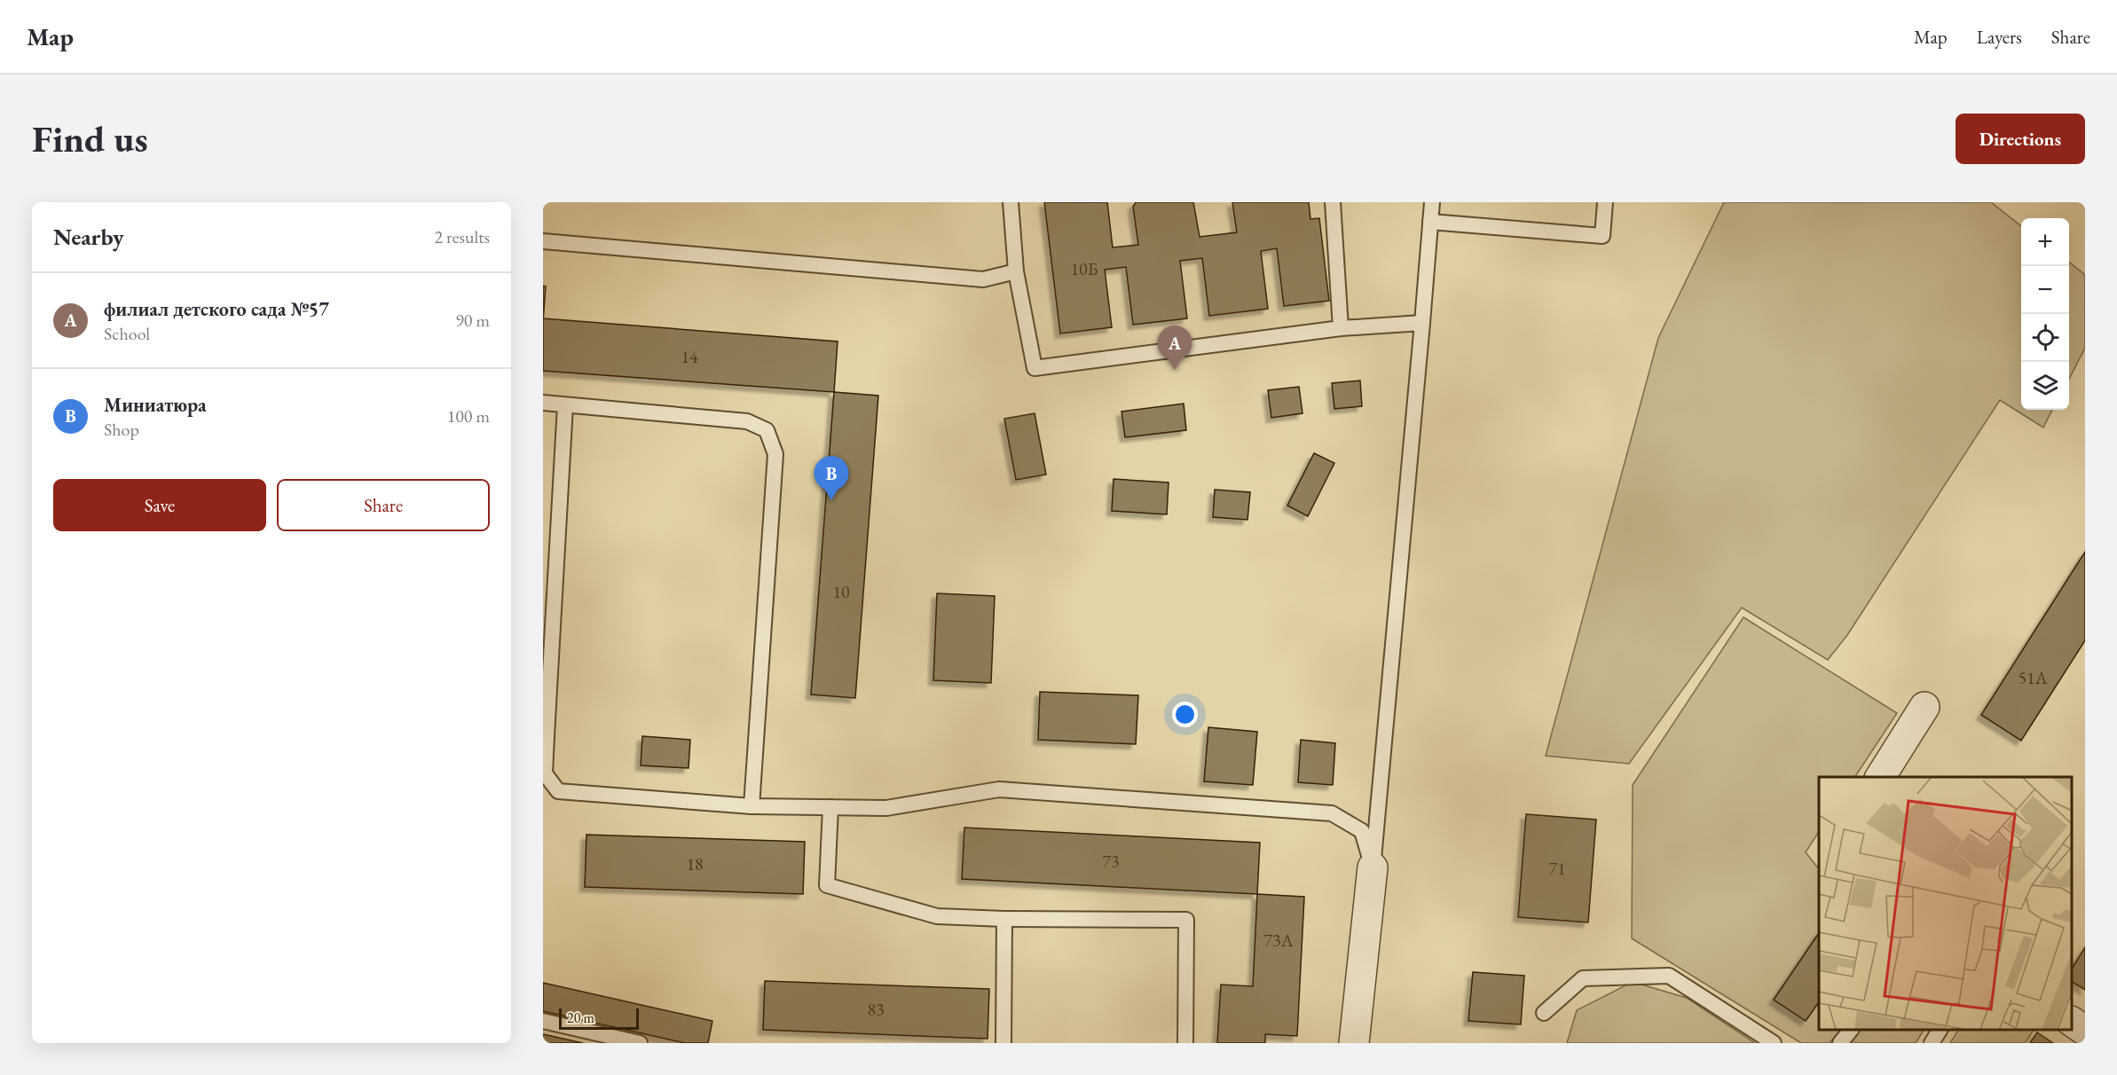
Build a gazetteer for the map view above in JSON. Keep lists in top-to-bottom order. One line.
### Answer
{"house_numbers":["10Б","14","10","51А","73","18","71","73А","83"],"scale_bar":"20 m","page":{"header":"Map","nav":["Map","Layers","Share"],"buttons":["Directions",["Save","Share"]],"title":"Find us","heading":["Nearby","2 results"],"map_buttons":["+","−"],"list":[{"mark":"A","name":"филиал детского сада №57","note":"School","value":"90 m"},{"mark":"B","name":"Миниатюра","note":"Shop","value":"100 m"}],"pins":["A","B"],"scale":"20 m"}}
